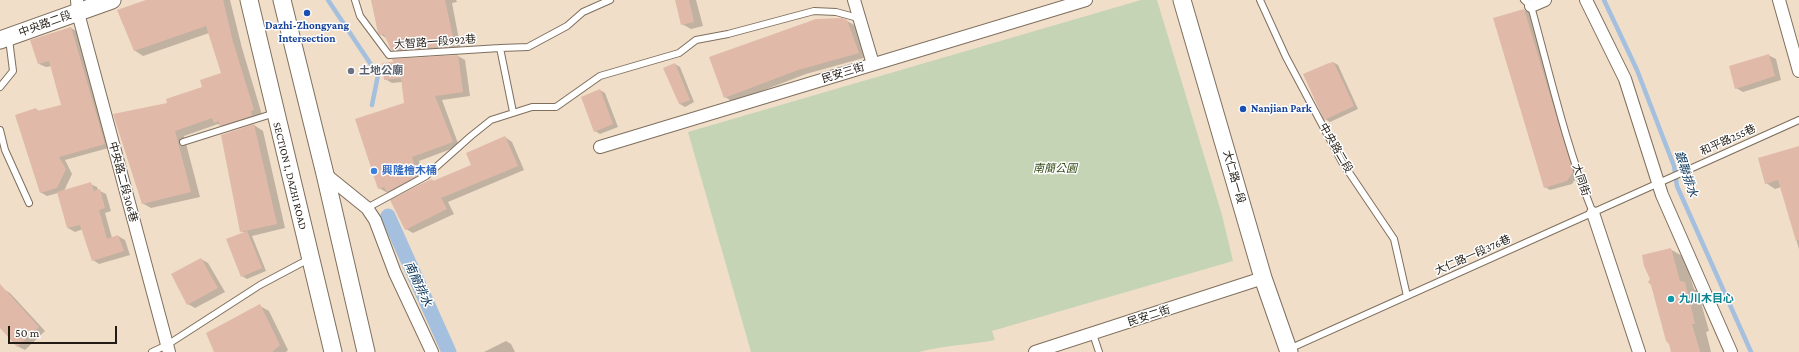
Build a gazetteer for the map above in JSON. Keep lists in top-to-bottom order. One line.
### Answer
{"streets":{"street":["中央路二段","民安三街","SECTION 1, DAZHI ROAD","大仁路一段","大同街","中央路二段306巷","民安二街"],"lane":["大智路一段992巷","和平路255巷","大仁路一段376巷"]},"crossings":[["中央路二段","中央路二段306巷"],["中央路二段","大仁路一段376巷"],["和平路255巷","大仁路一段376巷"],["大仁路一段","大仁路一段376巷"],["大仁路一段","民安二街"],["大同街","大仁路一段376巷"]],"water":["銀聯排水","南簡排水"],"parks":["南簡公園"],"places":["Dazhi-Zhongyang Intersection","土地公廟","Nanjian Park","興隆檜木桶","九川木目心"],"scale_bar":"50 m"}
